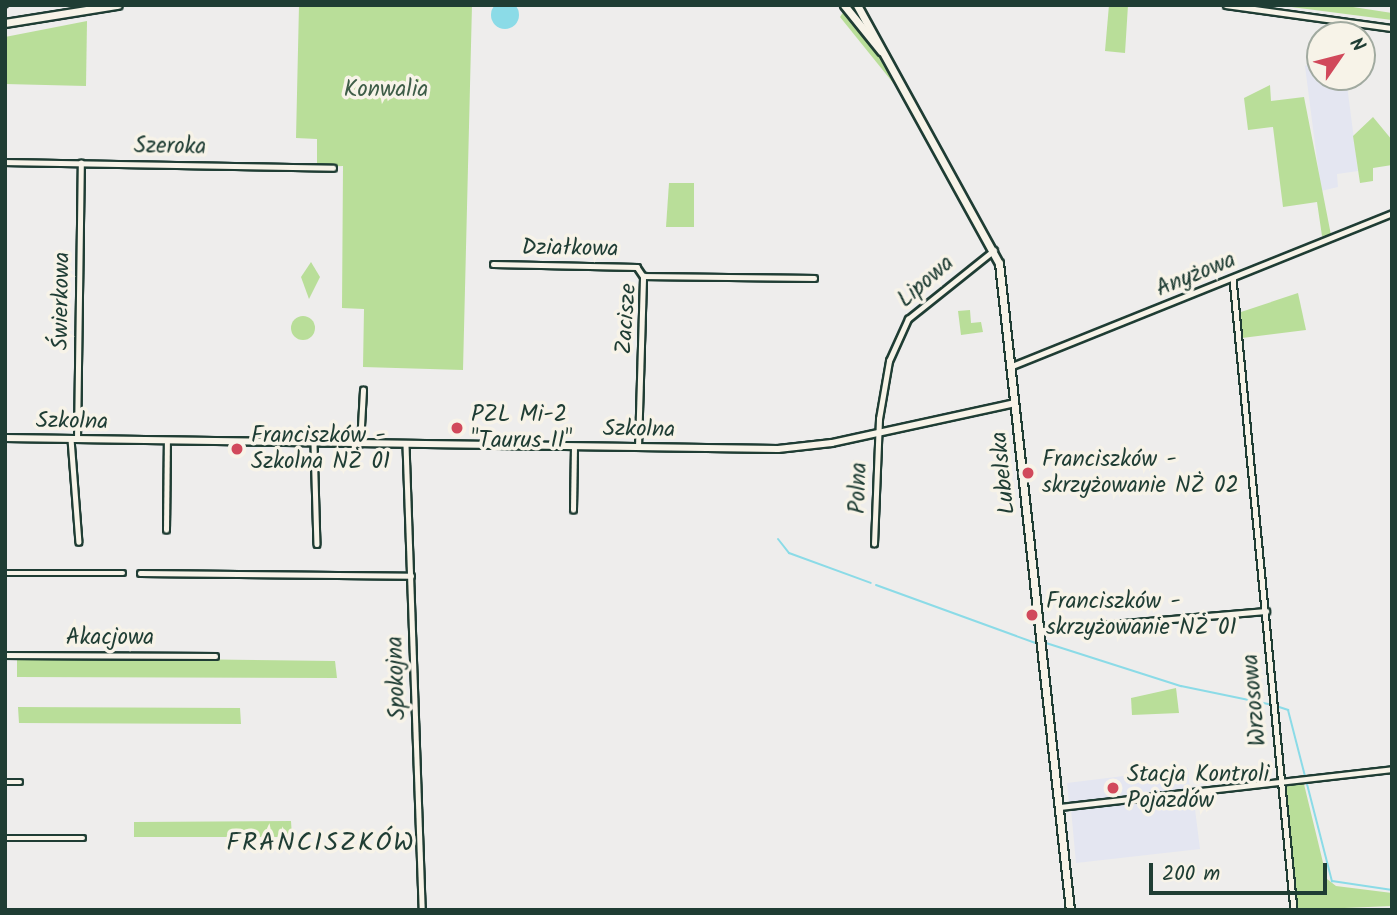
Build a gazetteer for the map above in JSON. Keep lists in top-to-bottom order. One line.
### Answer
{"streets":{"main road":["Lubelska"],"street":["Szeroka","Działkowa","Anyżowa","Lipowa","Świerkowa","Zacisze","Szkolna","Polna","Akacjowa","Spokojna","Wrzosowa"]},"crossings":[["Szeroka","Świerkowa"],["Działkowa","Zacisze"],["Anyżowa","Lubelska"],["Anyżowa","Wrzosowa"],["Lipowa","Szkolna"],["Lipowa","Lubelska"],["Lipowa","Polna"],["Świerkowa","Szkolna"],["Zacisze","Szkolna"],["Szkolna","Lubelska"],["Szkolna","Polna"],["Szkolna","Spokojna"]],"districts":["FRANCISZKÓW"],"parks":["Konwalia"],"places":["PZL Mi-2 \"Taurus II\"","Franciszków - Szkolna NŻ 01","Franciszków - skrzyżowanie NŻ 02","Franciszków - skrzyżowanie NŻ 01","Stacja Kontroli Pojazdów"],"scale_bar":"200 m","north":"top right"}
